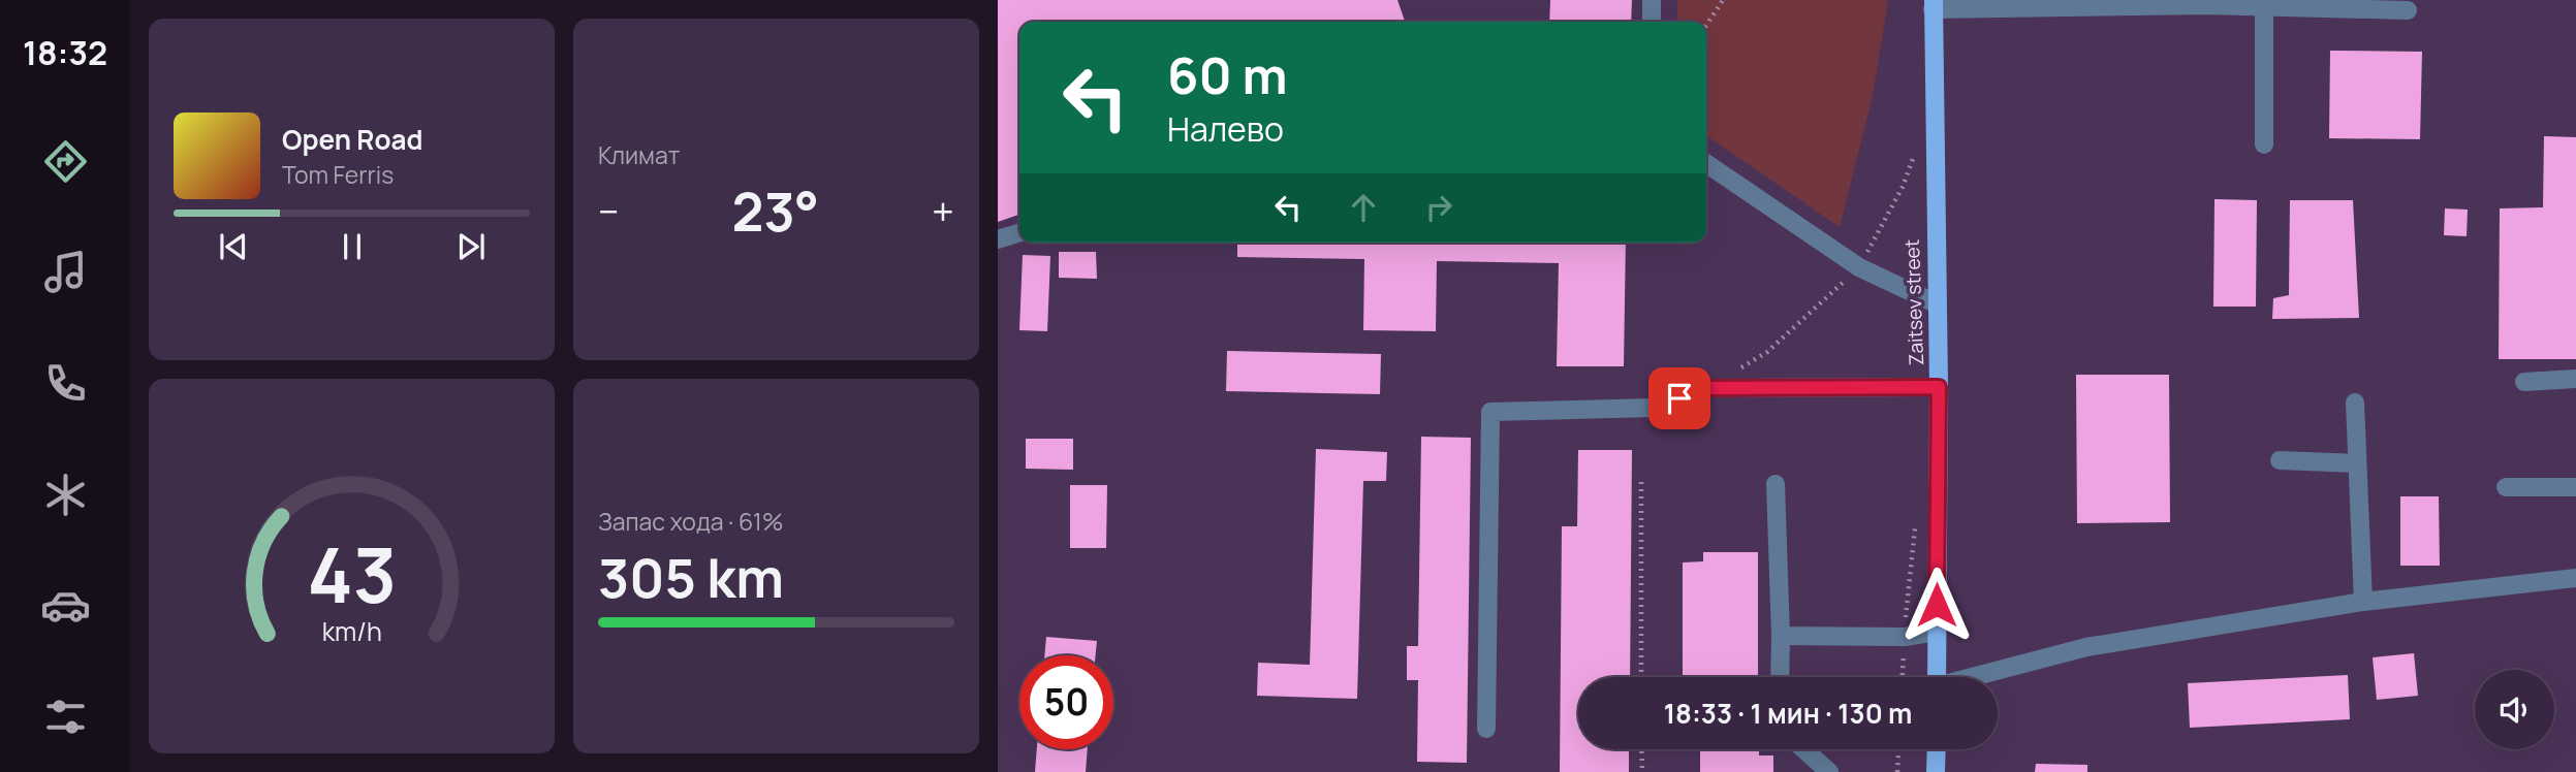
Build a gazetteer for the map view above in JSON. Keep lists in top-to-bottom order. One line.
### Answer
{"streets":{"main road":["Zaitsev street"]},"page":{"tabs":"18:32","tile":["Климат",["Запас хода · 61%","305 km"]],"turn":["60 m","Налево"],"song":["Open Road","Tom Ferris"],"heat":["−","23°","+"],"limit":"50","trip":"18:33 · 1 мин · 130 m","gauge":["43","km/h"]}}
